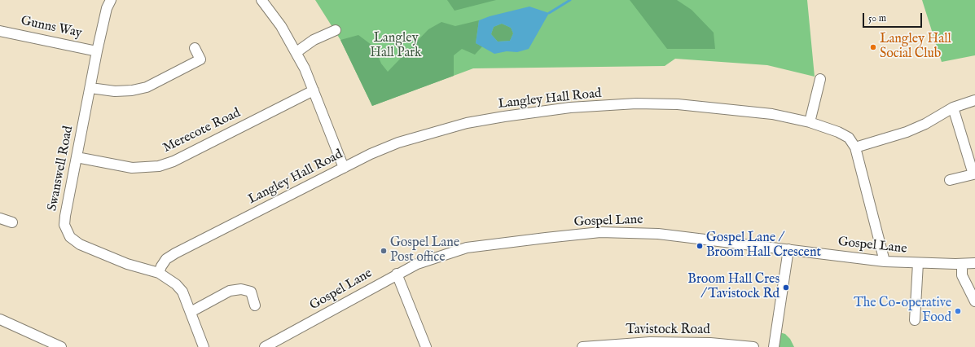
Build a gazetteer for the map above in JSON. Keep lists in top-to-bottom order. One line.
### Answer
{"streets":{"street":["Gunns Way","Langley Hall Road","Merecote Road","Swanswell Road","Gospel Lane","Tavistock Road"]},"crossings":[["Gunns Way","Swanswell Road"],["Langley Hall Road","Swanswell Road"],["Langley Hall Road","Gospel Lane"],["Merecote Road","Swanswell Road"]],"parks":["Langley Hall Park"],"places":["Langley Hall Social Club","Gospel Lane / Broom Hall Crescent","Gospel Lane Post office","Broom Hall Cres / Tavistock Rd","The Co-operative Food"],"scale_bar":"50 m"}
